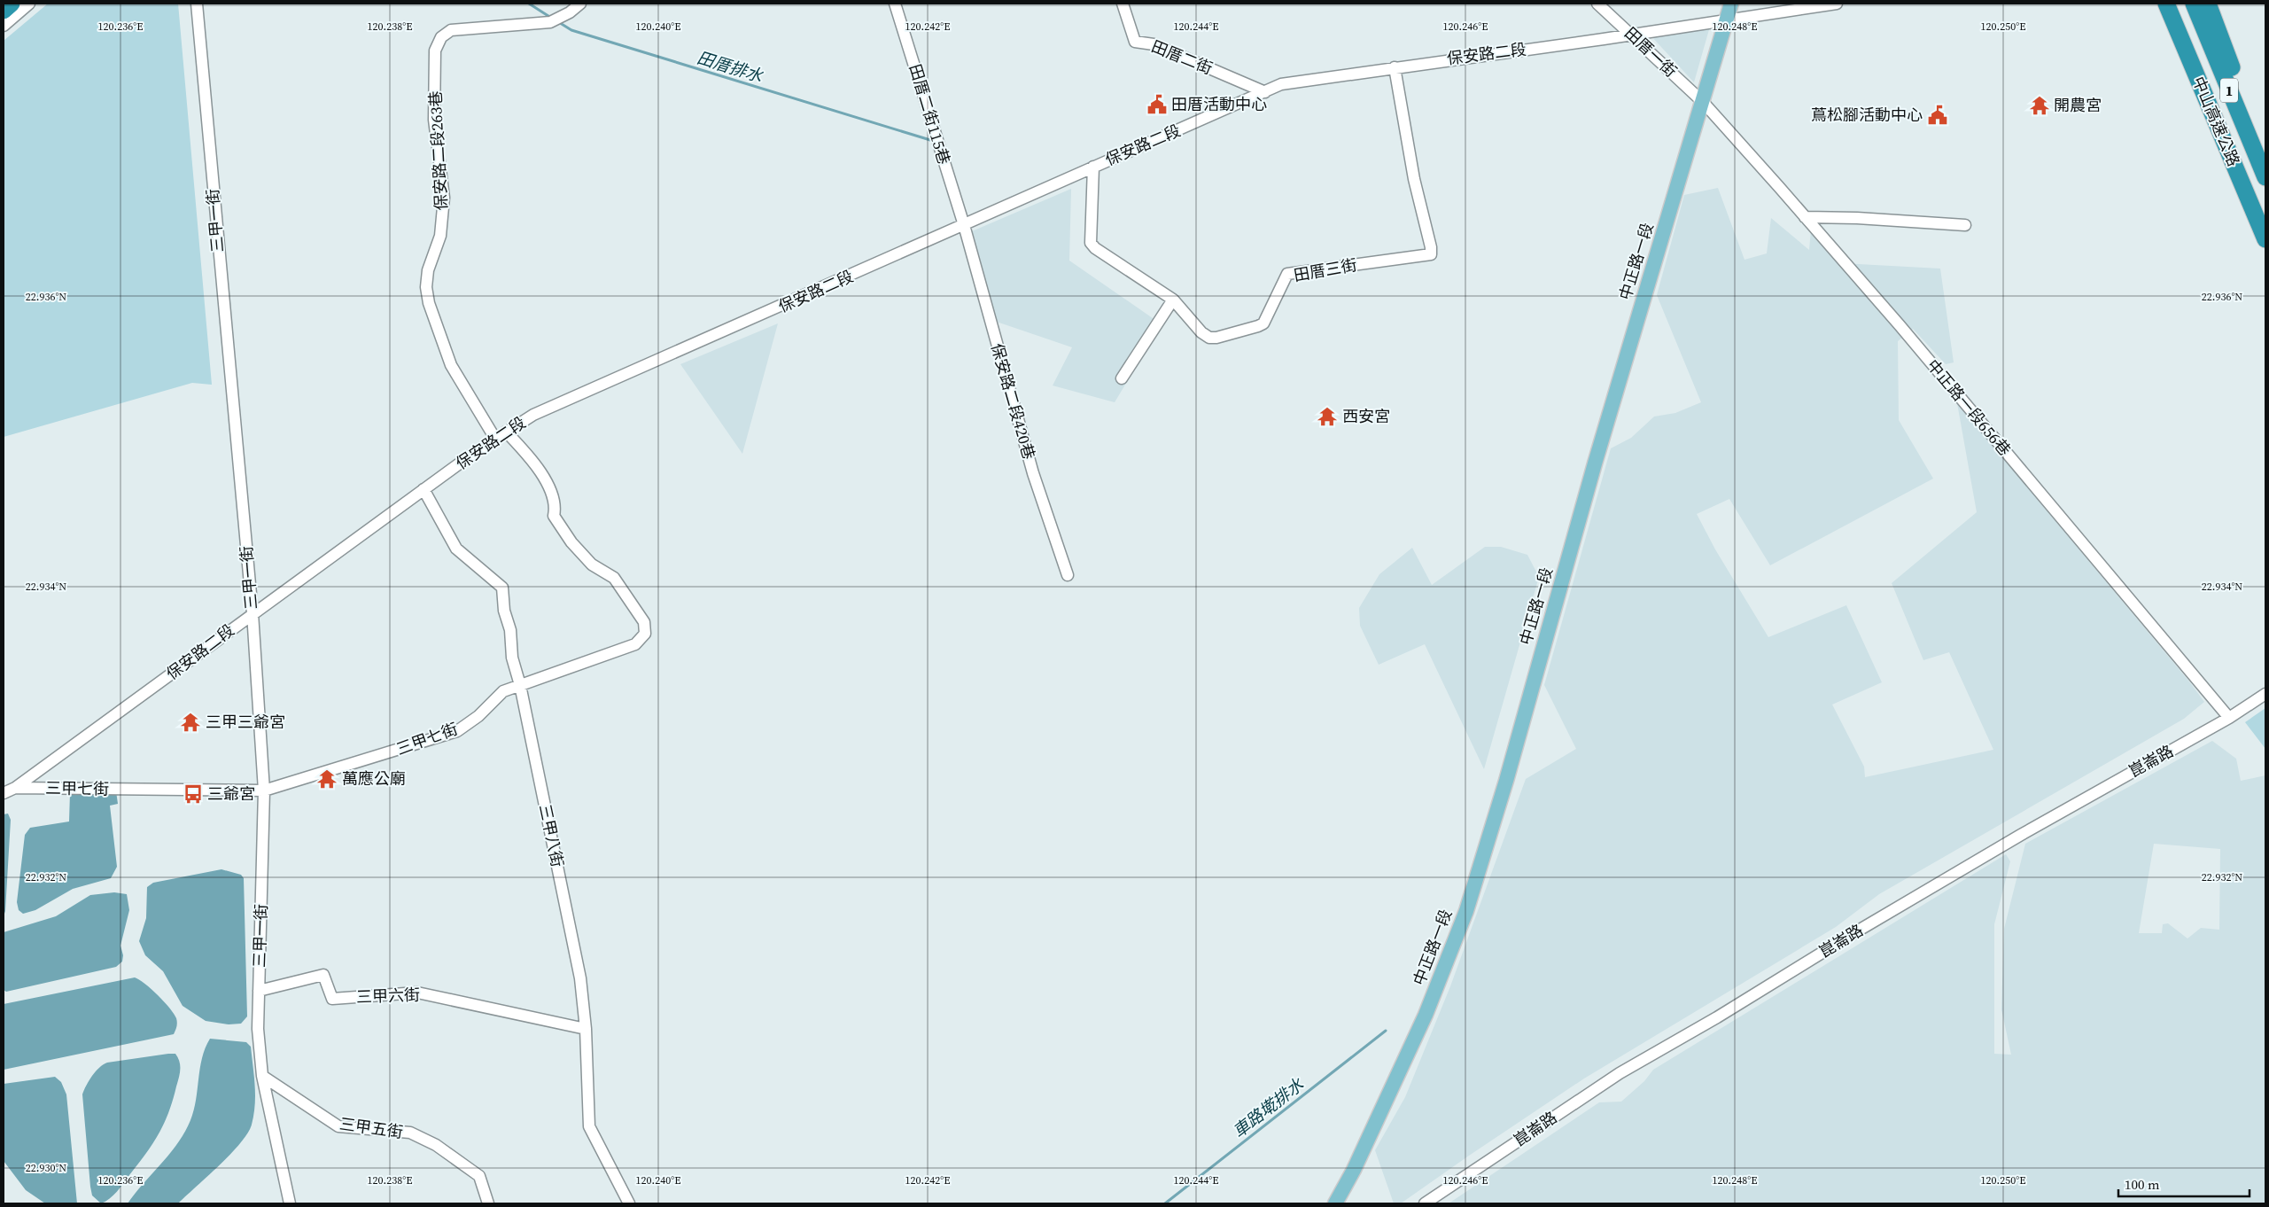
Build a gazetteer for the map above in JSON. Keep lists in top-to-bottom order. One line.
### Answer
{"streets":{"highway":["1","中山高速公路"],"main road":["中正路一段"],"street":["田厝一街","保安路二段","田厝二街","田厝二街115巷","保安路二段263巷","三甲一街","田厝三街","保安路二段420巷","中正路一段656巷","三甲七街","崑崙路","三甲八街","三甲六街","三甲五街"]},"crossings":[["田厝一街","保安路二段"],["田厝一街","中正路一段"],["田厝一街","中正路一段656巷"],["保安路二段","田厝二街"],["保安路二段","田厝二街115巷"],["保安路二段","保安路二段263巷"],["保安路二段","三甲一街"],["保安路二段","中正路一段"],["保安路二段","田厝三街"],["保安路二段","保安路二段420巷"],["保安路二段","三甲七街"],["保安路二段","三甲八街"],["田厝二街115巷","保安路二段420巷"],["三甲一街","三甲七街"],["三甲一街","三甲六街"],["三甲一街","三甲五街"],["中正路一段","中正路一段656巷"],["中正路一段656巷","崑崙路"],["三甲七街","三甲八街"],["三甲八街","三甲六街"]],"water":["田厝排水","車路墘排水"],"places":{"public building":["田厝活動中心","蔦松腳活動中心"],"temple":["開農宮","西安宮","三甲三爺宮","萬應公廟"],"bus stop":["三爺宮"]},"scale_bar":"100 m","coordinates":["120.236°E","120.238°E","120.240°E","120.242°E","120.244°E","120.246°E","120.248°E","120.250°E","22.936°N","22.934°N","22.932°N","22.930°N"]}
